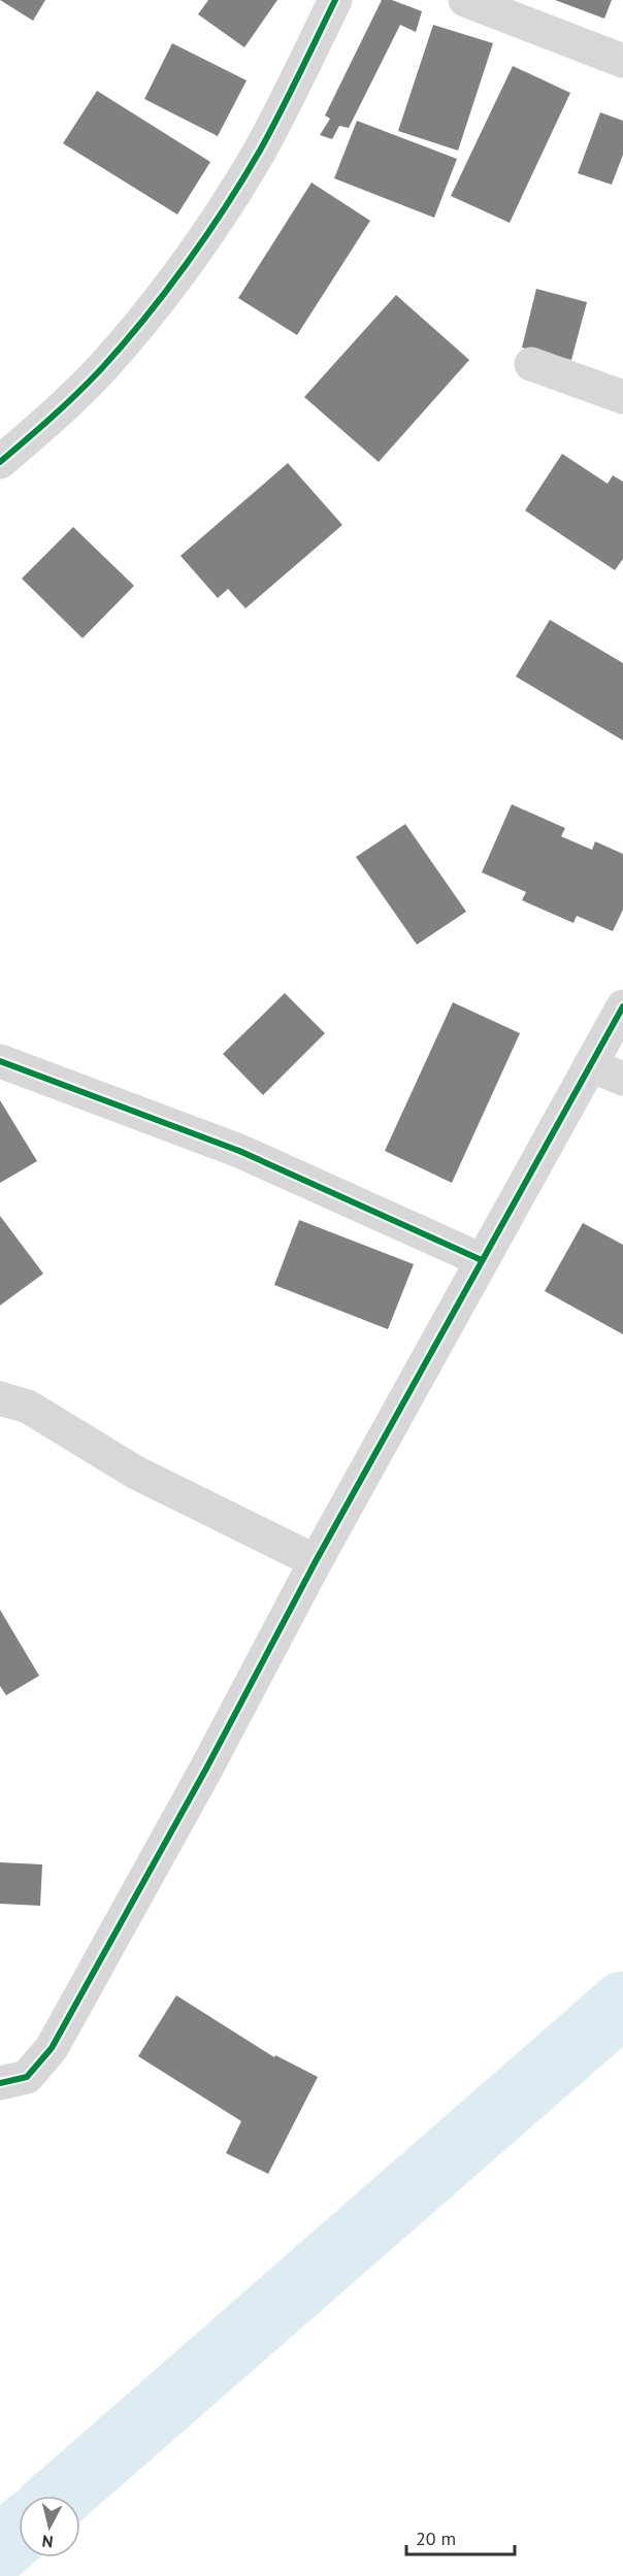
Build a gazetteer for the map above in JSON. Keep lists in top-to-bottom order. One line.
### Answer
{"scale_bar":"20 m","north":"bottom"}
